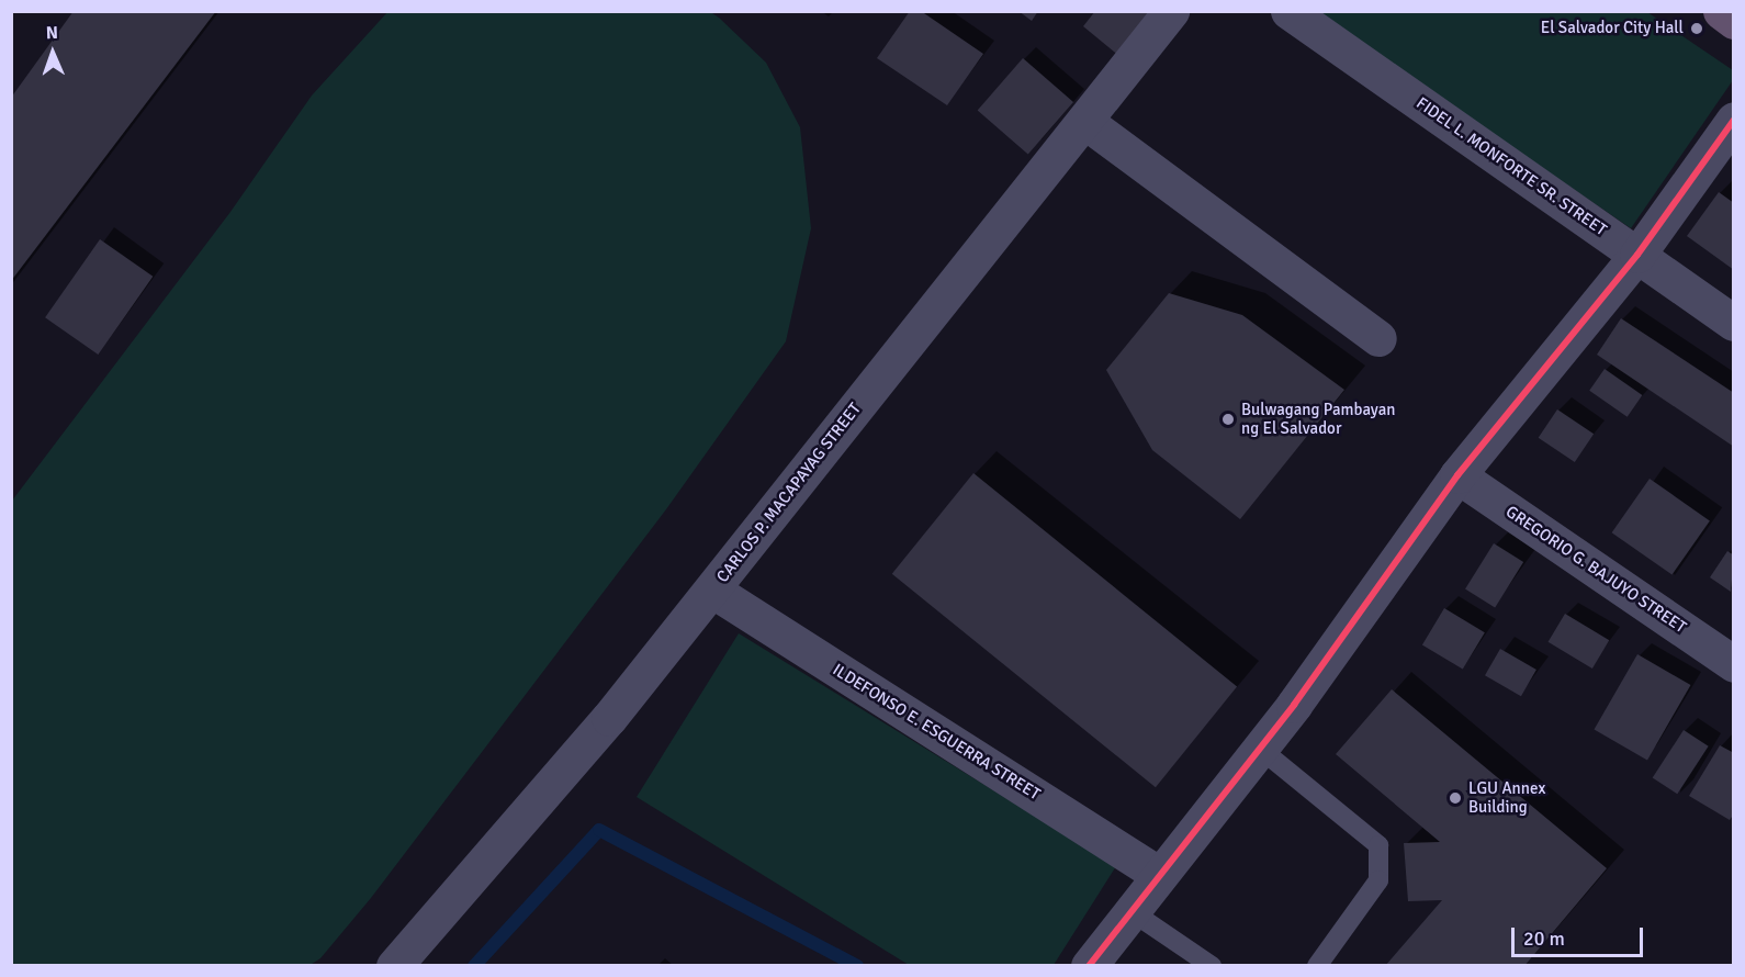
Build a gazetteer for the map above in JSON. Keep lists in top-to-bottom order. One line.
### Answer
{"streets":{"street":["FIDEL L. MONFORTE SR. STREET","CARLOS P. MACAPAYAG STREET","GREGORIO G. BAJUYO STREET","ILDEFONSO E. ESGUERRA STREET"]},"crossings":[["CARLOS P. MACAPAYAG STREET","ILDEFONSO E. ESGUERRA STREET"]],"places":["El Salvador City Hall","Bulwagang Pambayan ng El Salvador","LGU Annex Building"],"scale_bar":"20 m","north":"top"}
